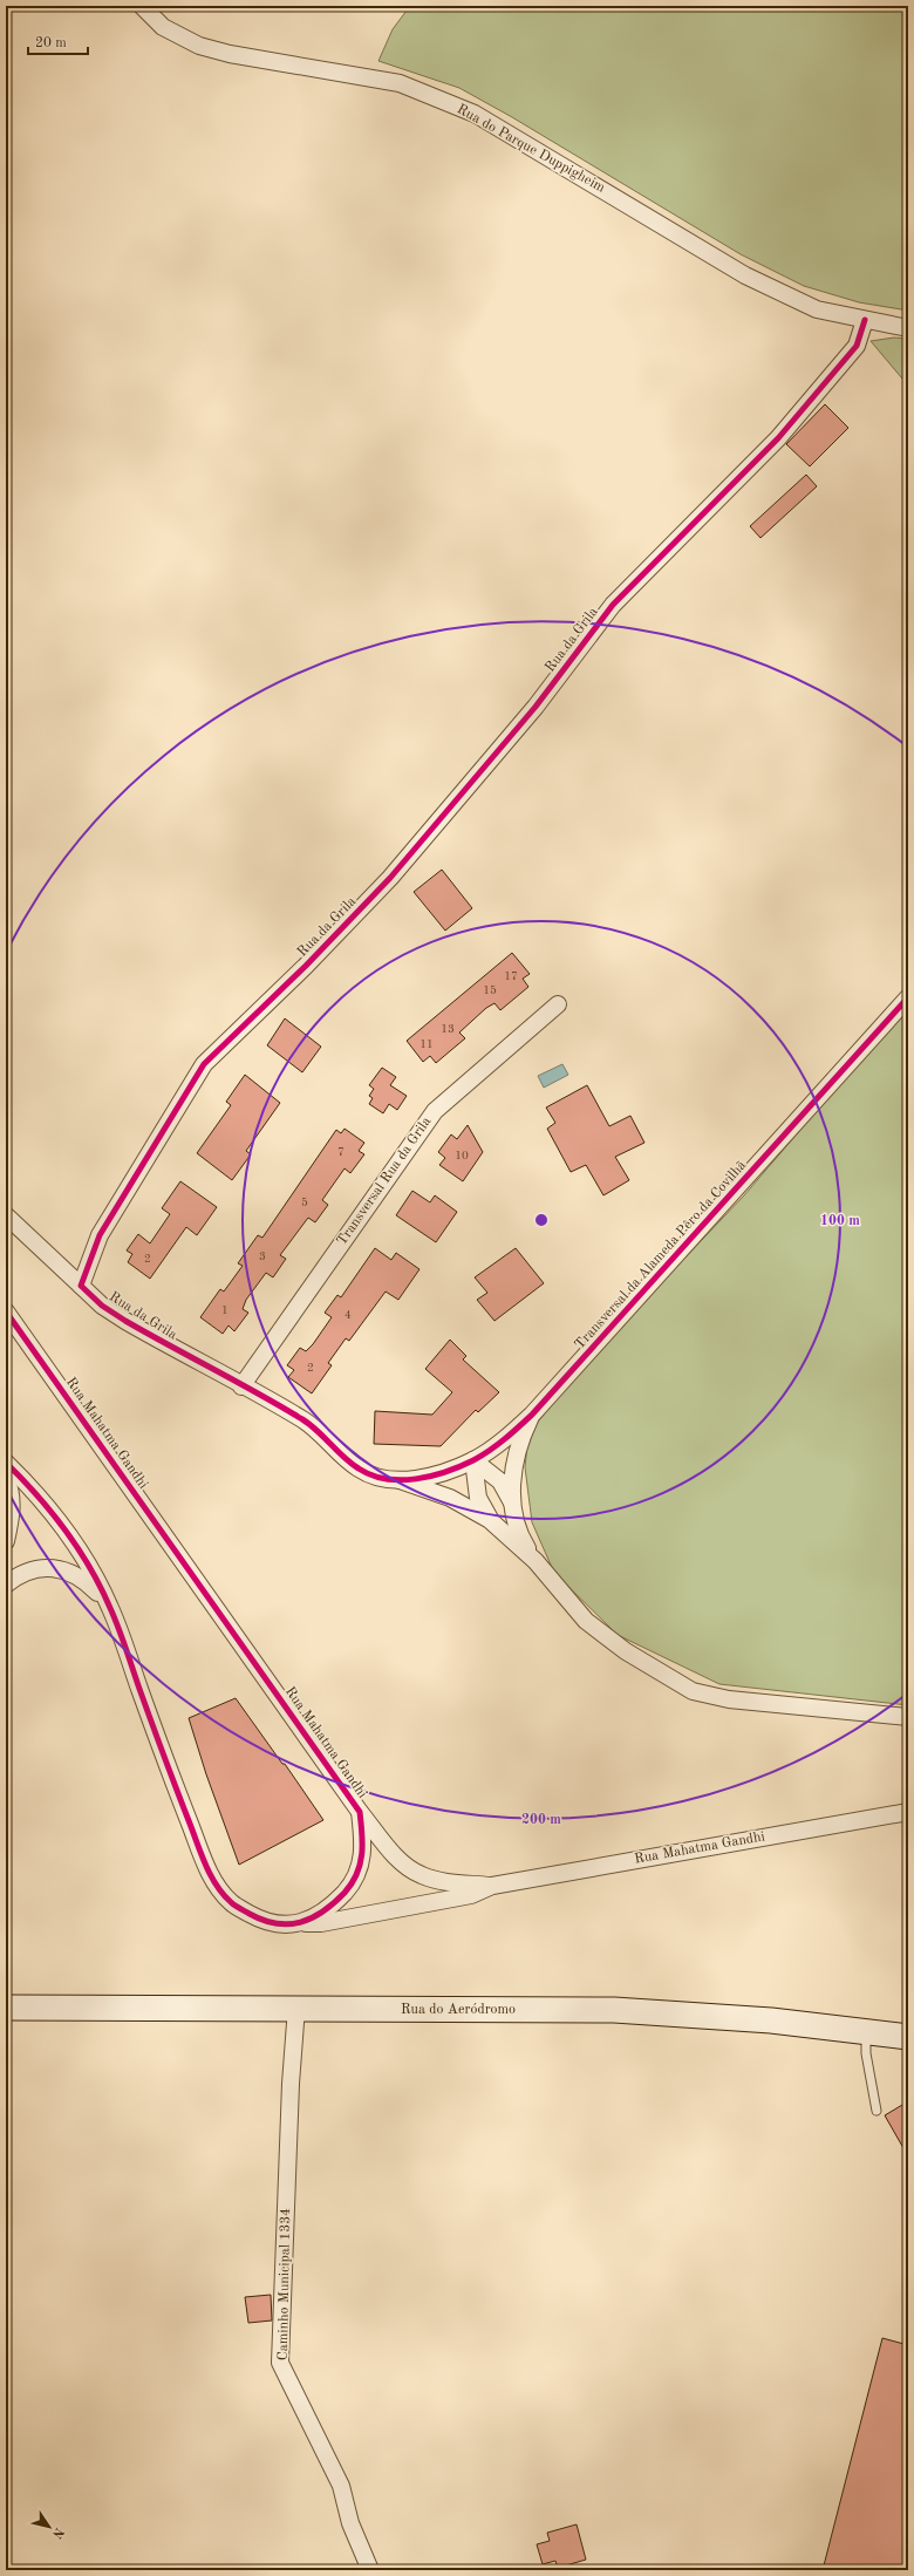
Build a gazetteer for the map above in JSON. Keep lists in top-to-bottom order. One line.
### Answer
{"streets":{"main road":["Rua do Aeródromo"],"street":["Rua do Parque Duppigheim","Rua da Grila","Transversal Rua da Grila","Transversal da Alameda Pêro da Covilhã","Rua Mahatma Gandhi","Caminho Municipal 1334"]},"crossings":[["Rua do Parque Duppigheim","Rua da Grila"],["Rua da Grila","Transversal Rua da Grila"],["Rua da Grila","Transversal da Alameda Pêro da Covilhã"],["Rua do Aeródromo","Caminho Municipal 1334"]],"house_numbers":["17","15","13","11","7","10","5","3","2","1","4","2"],"scale_bar":"20 m","north":"bottom right","rings":["100 m","200 m"]}
